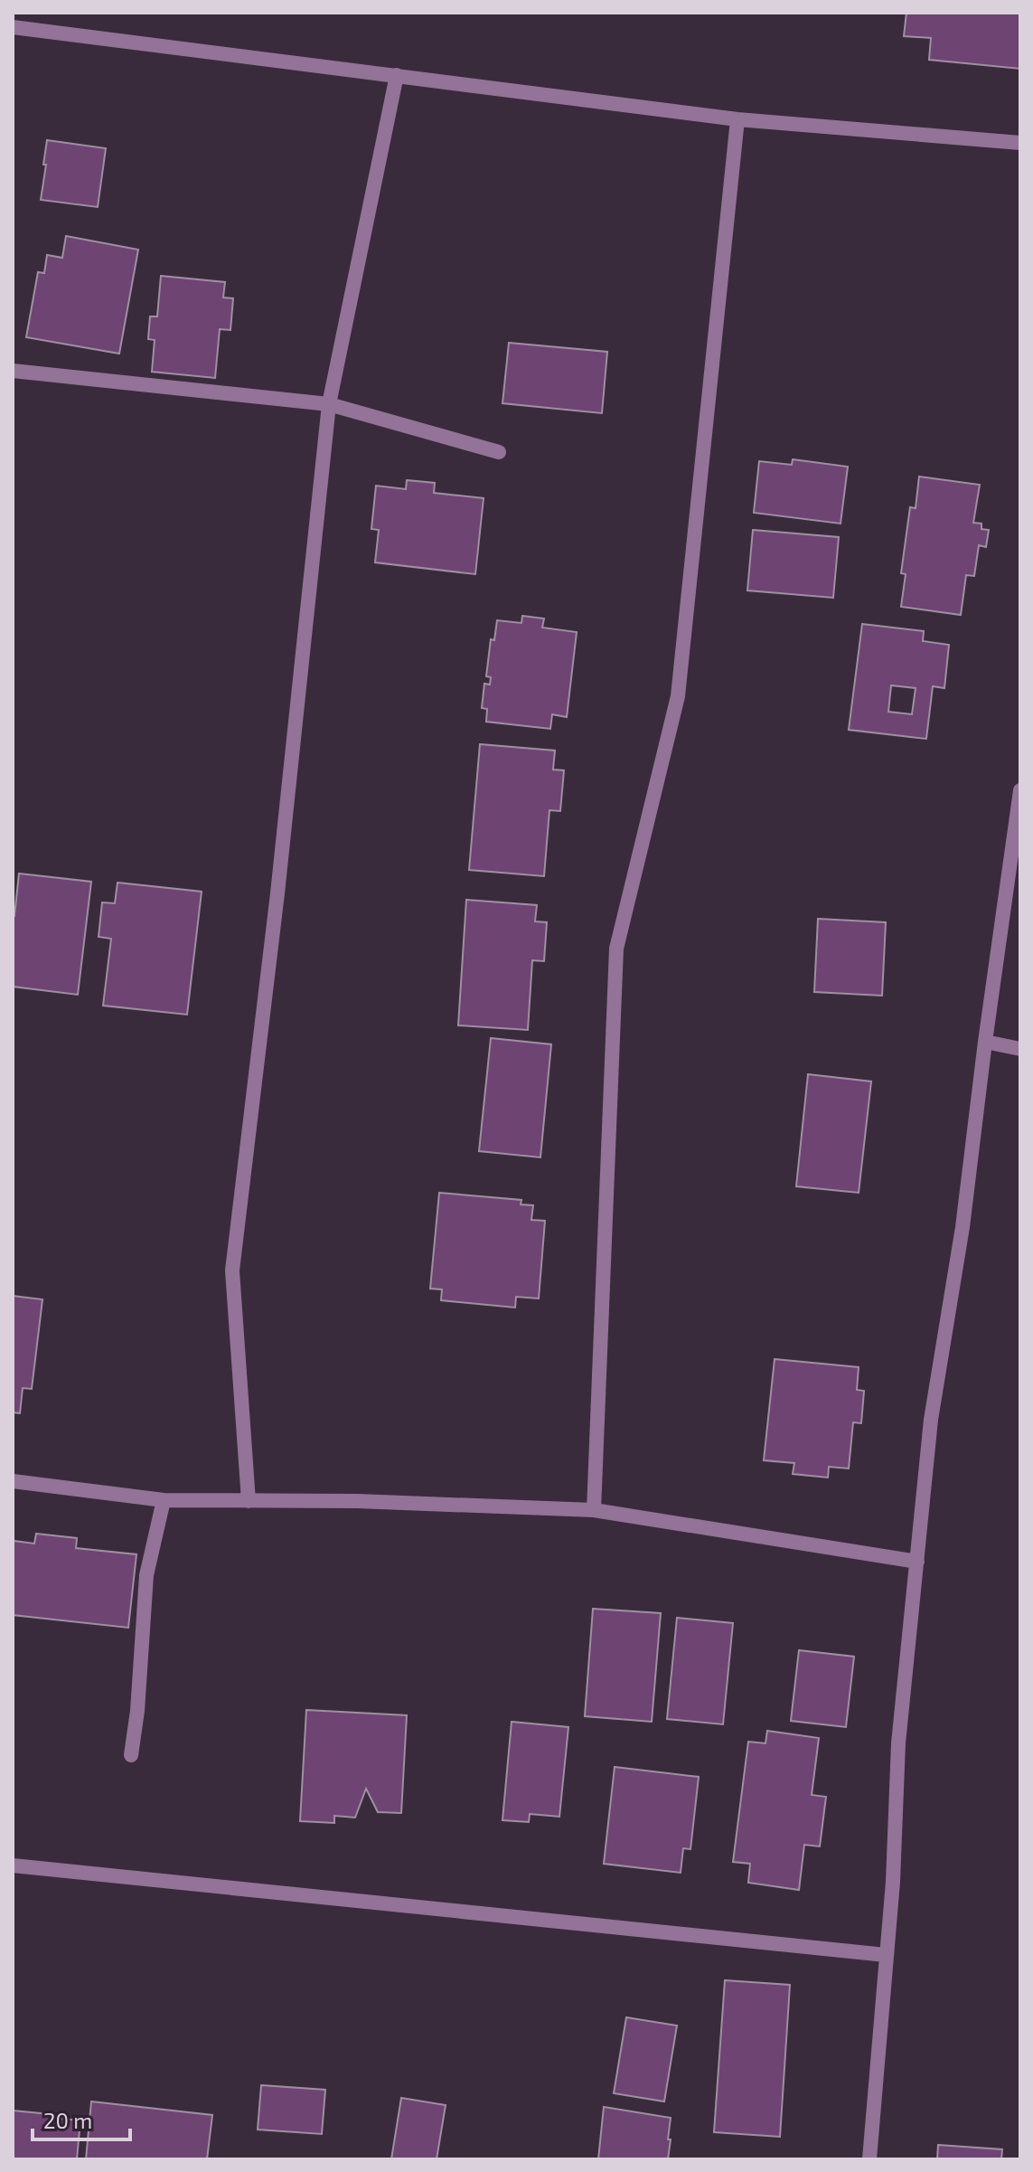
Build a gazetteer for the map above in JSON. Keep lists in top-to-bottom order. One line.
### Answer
{"scale_bar":"20 m"}
